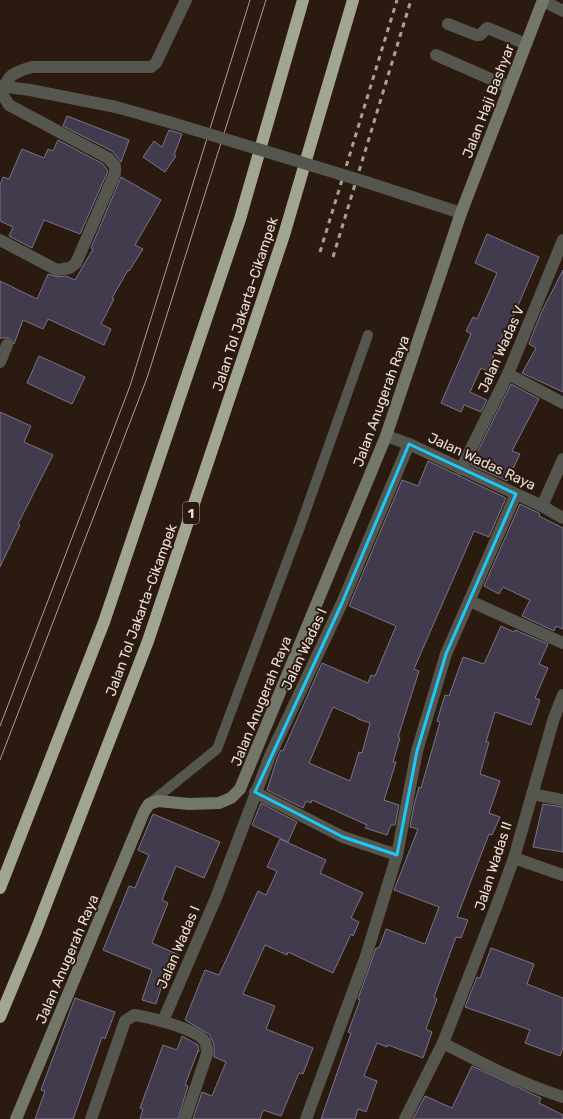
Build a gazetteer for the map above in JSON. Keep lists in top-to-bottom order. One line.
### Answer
{"streets":{"highway":["Jalan Tol Jakarta–Cikampek","1"],"street":["Jalan Haji Bashyar","Jalan Wadas V","Jalan Anugerah Raya","Jalan Wadas Raya","Jalan Wadas I","Jalan Wadas II"]},"crossings":[["Jalan Haji Bashyar","Jalan Anugerah Raya"],["Jalan Wadas V","Jalan Wadas Raya"],["Jalan Anugerah Raya","Jalan Wadas Raya"],["Jalan Wadas Raya","Jalan Wadas I"]]}
